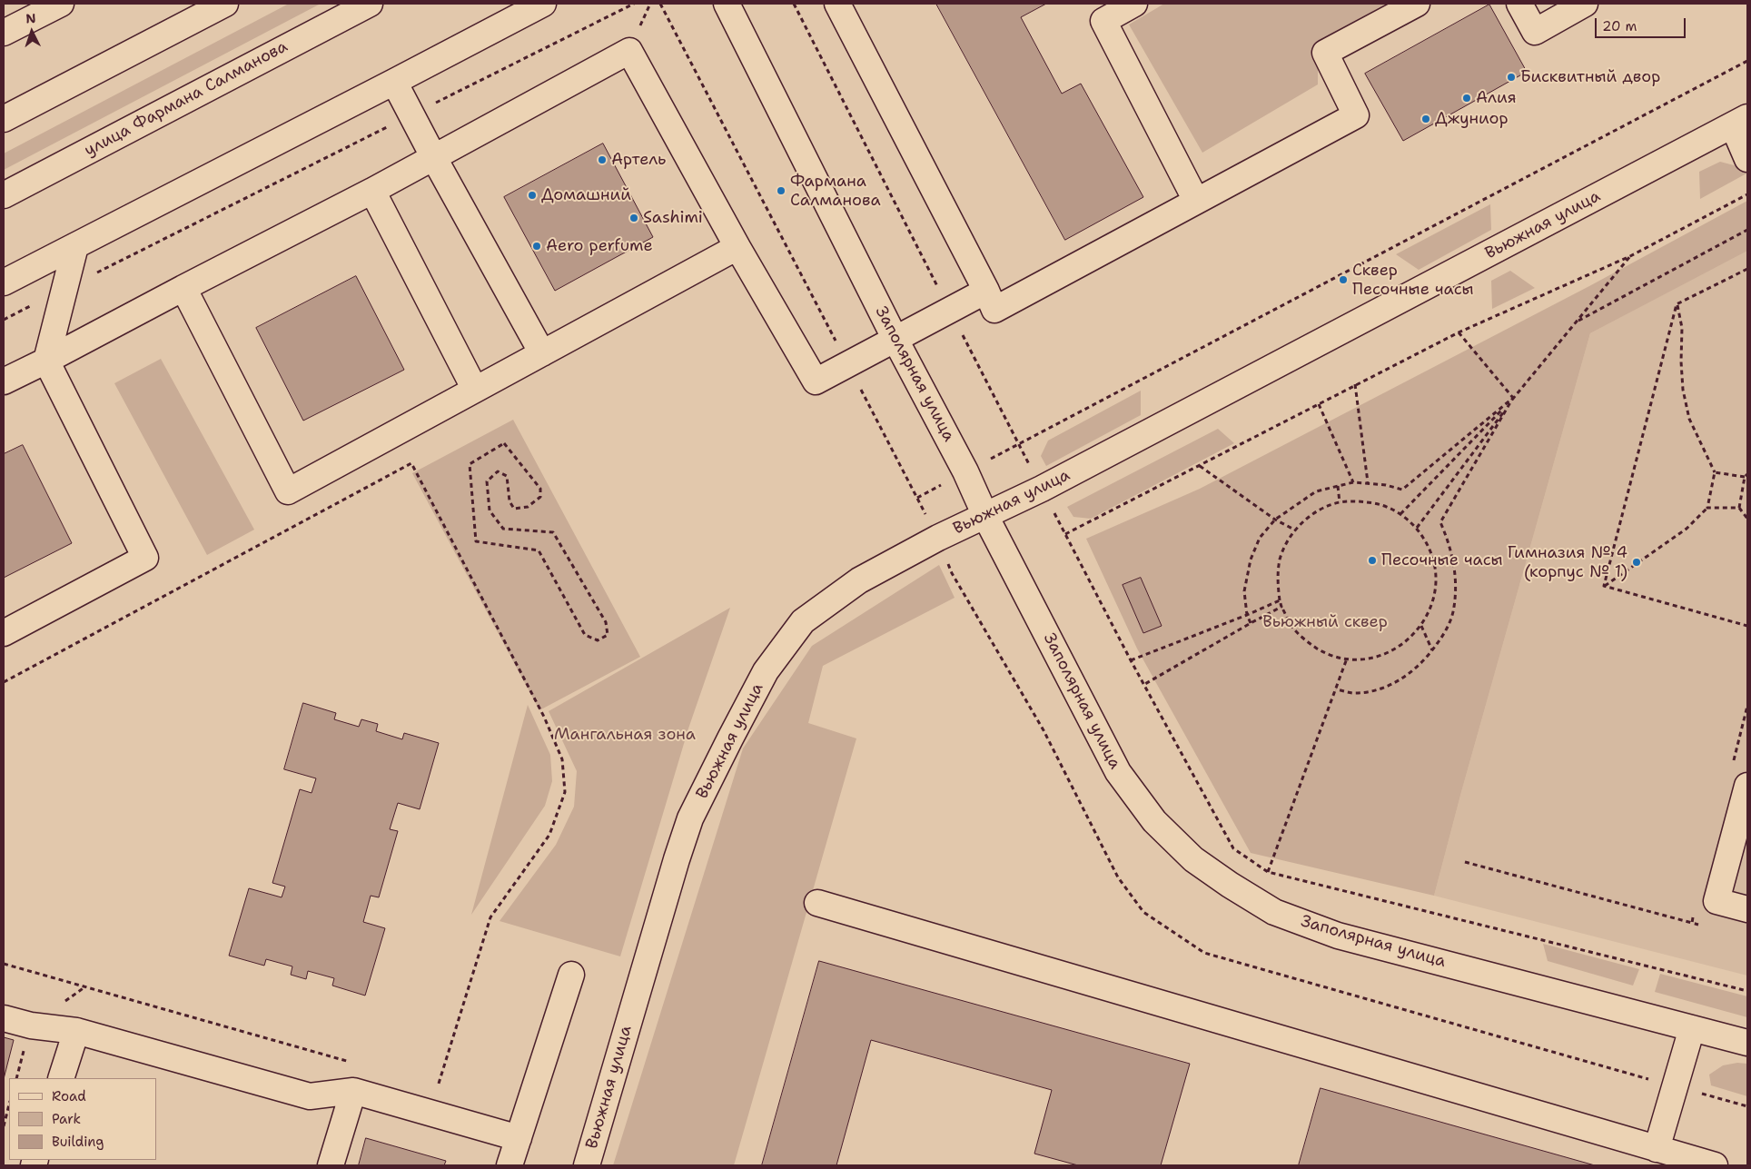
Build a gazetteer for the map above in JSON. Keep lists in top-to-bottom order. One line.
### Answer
{"streets":{"street":["улица Фармана Салманова","Вьюжная улица","Заполярная улица"]},"crossings":[["Вьюжная улица","Заполярная улица"]],"parks":["Вьюжный сквер","Мангальная зона"],"places":["Бисквитный двор","Алия","Джуниор","Артель","Фармана Салманова","Домашний","Sashimi","Aero perfume","Сквер Песочные часы","Песочные часы","Гимназия № 4 (корпус № 1)"],"legend":["Road","Park","Building"],"scale_bar":"20 m","north":"top"}
